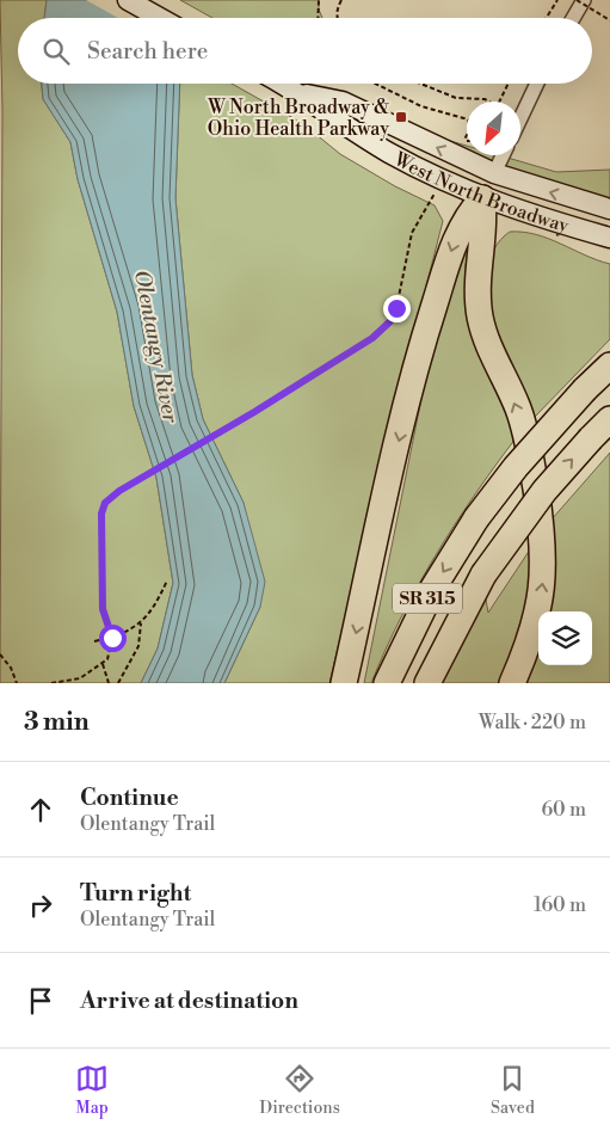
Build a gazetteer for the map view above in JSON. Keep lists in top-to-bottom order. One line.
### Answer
{"streets":{"highway":["SR 315"],"main road":["West North Broadway"]},"water":["Olentangy River"],"places":{"transit":["W North Broadway & Ohio Health Parkway"]},"north":"bottom left","page":{"search":"Search here","heading":["3 min","Walk · 220 m"],"list":[["Continue","Olentangy Trail","60 m"],["Turn right","Olentangy Trail","160 m"],"Arrive at destination"],"nav":["Map","Directions","Saved"]}}
